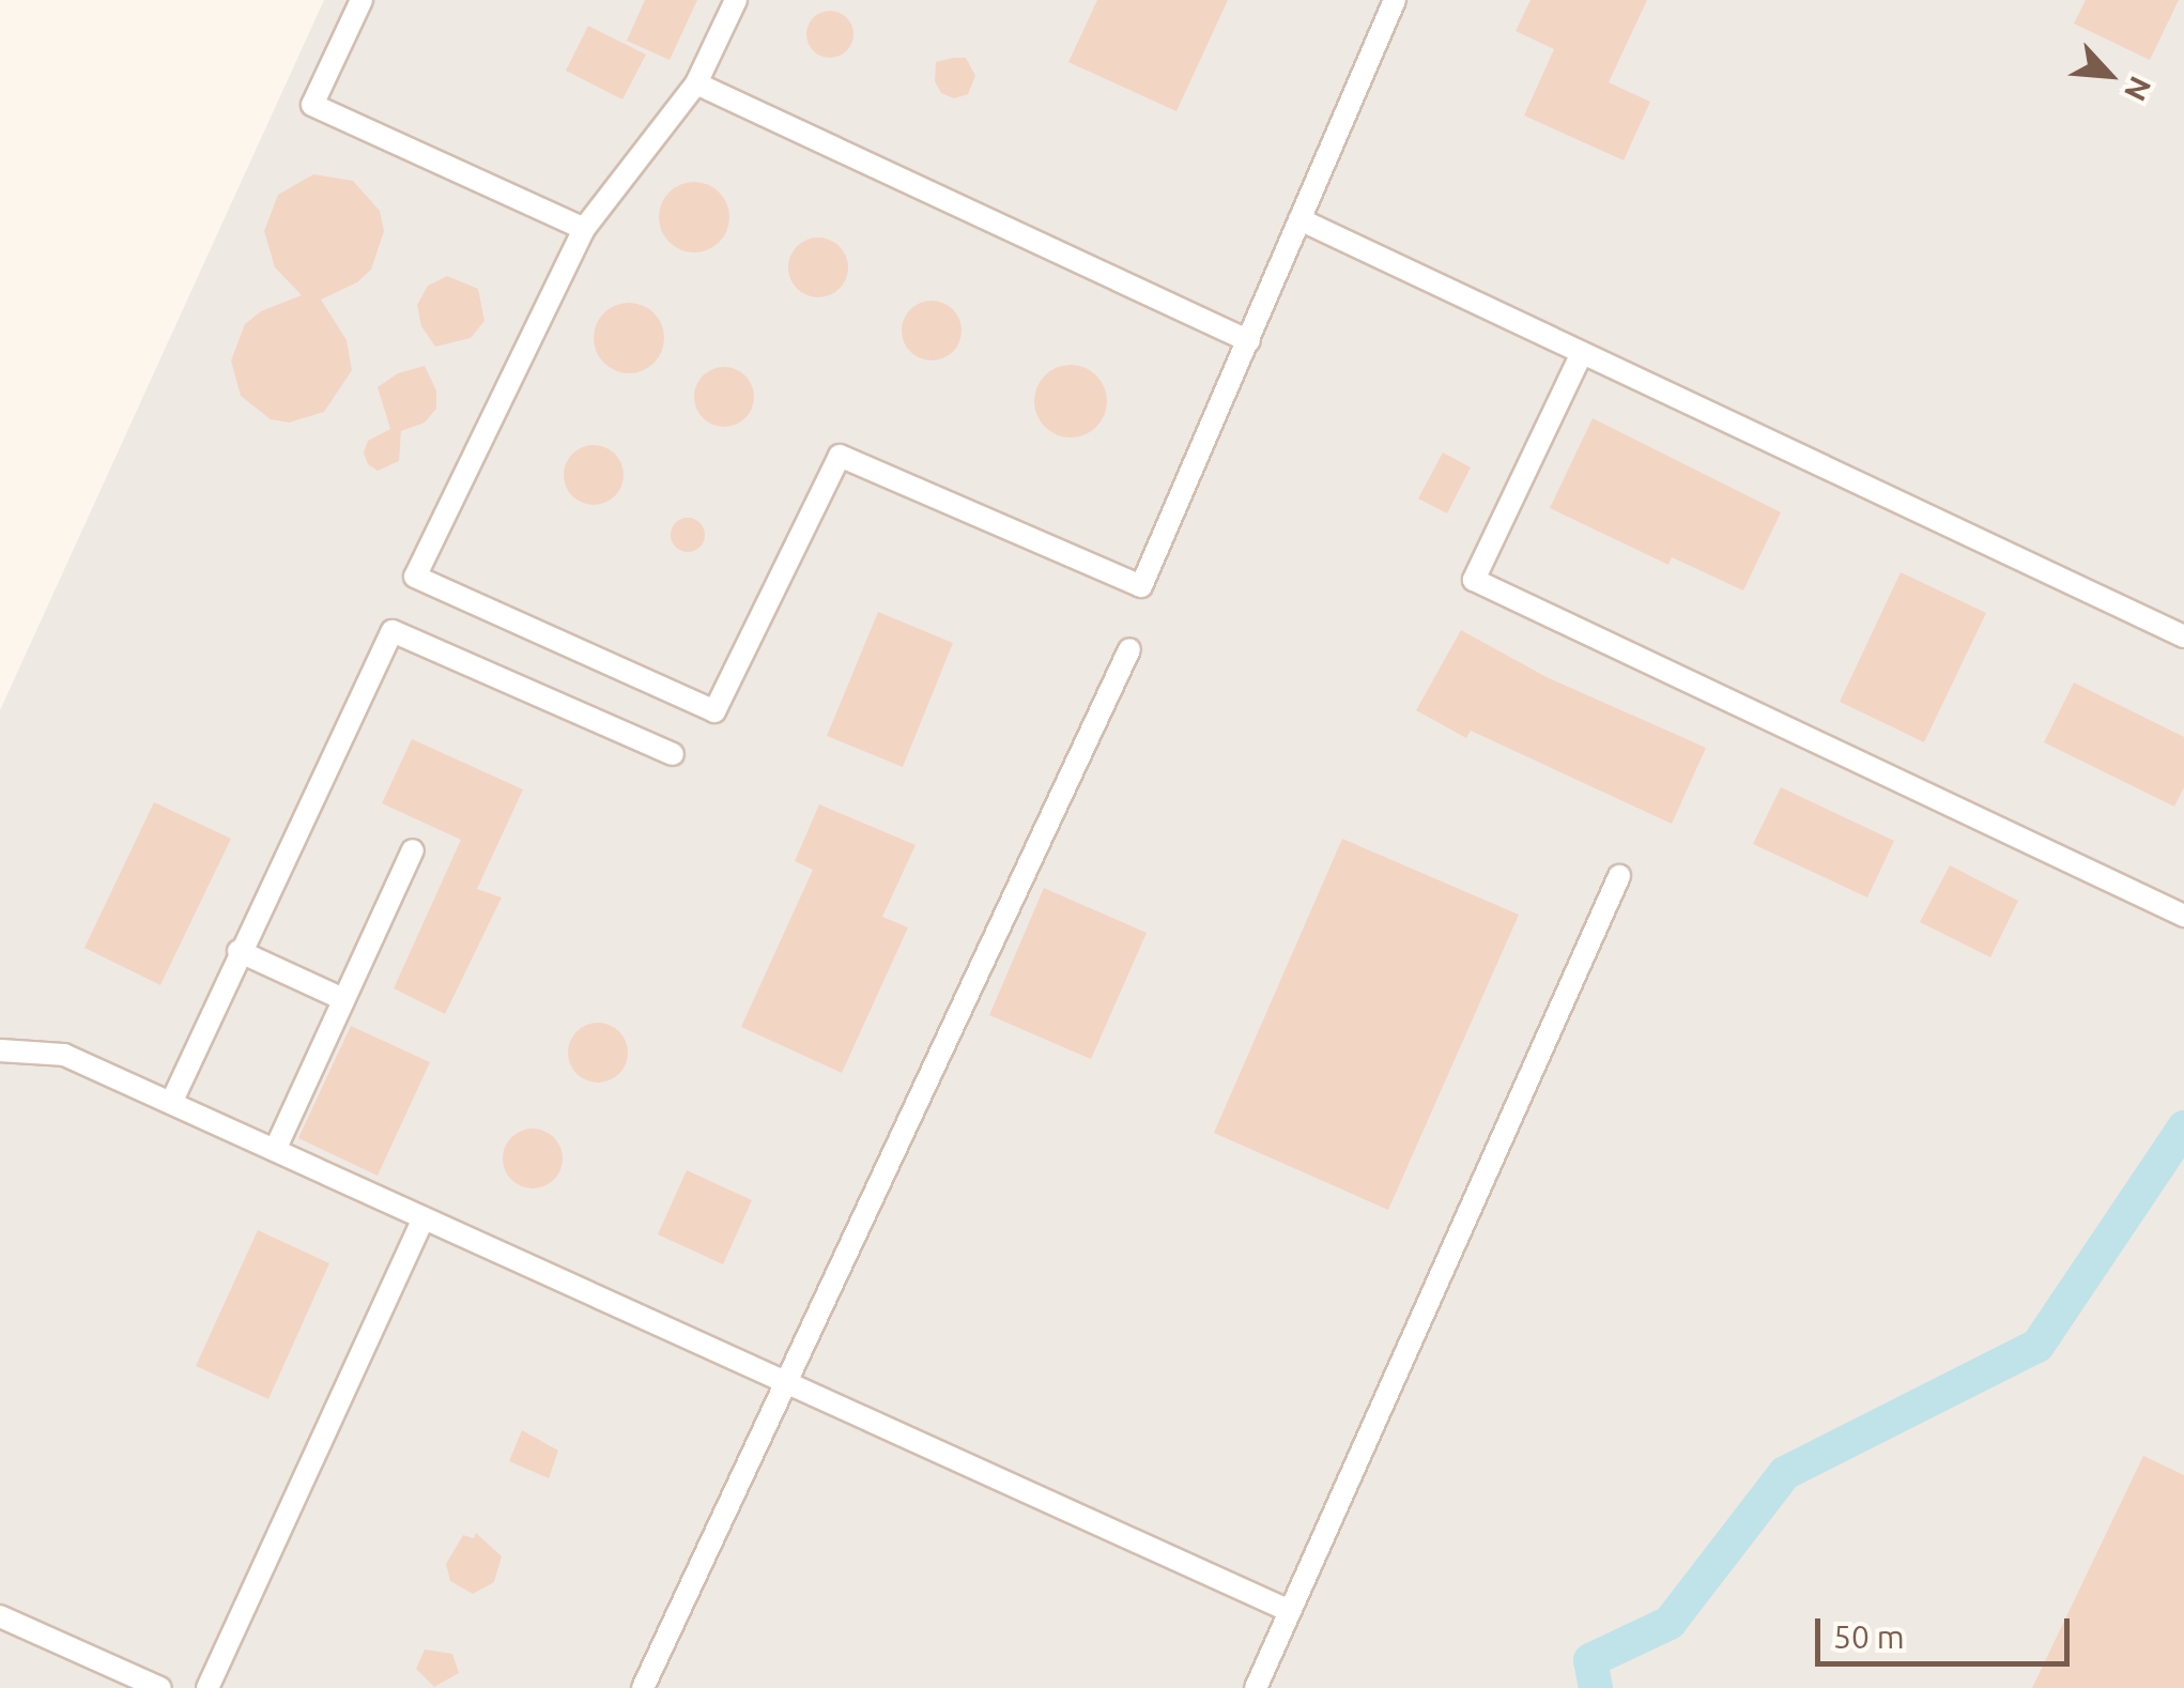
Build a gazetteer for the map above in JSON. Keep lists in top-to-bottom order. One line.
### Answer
{"scale_bar":"50 m","north":"bottom right"}
